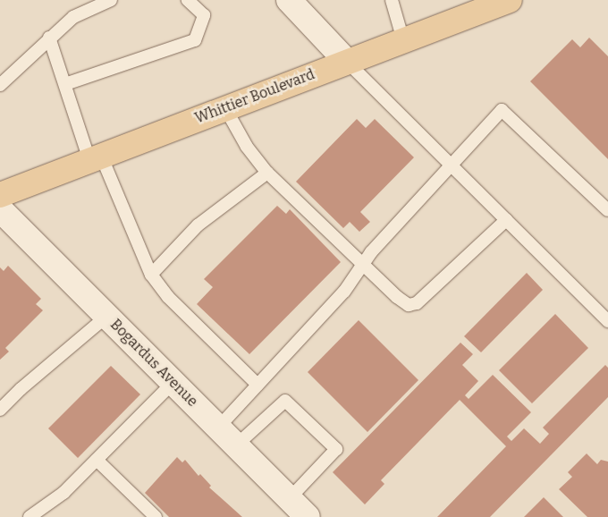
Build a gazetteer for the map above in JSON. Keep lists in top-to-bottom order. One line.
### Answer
{"streets":{"main road":["Whittier Boulevard"],"street":["Bogardus Avenue"]}}
